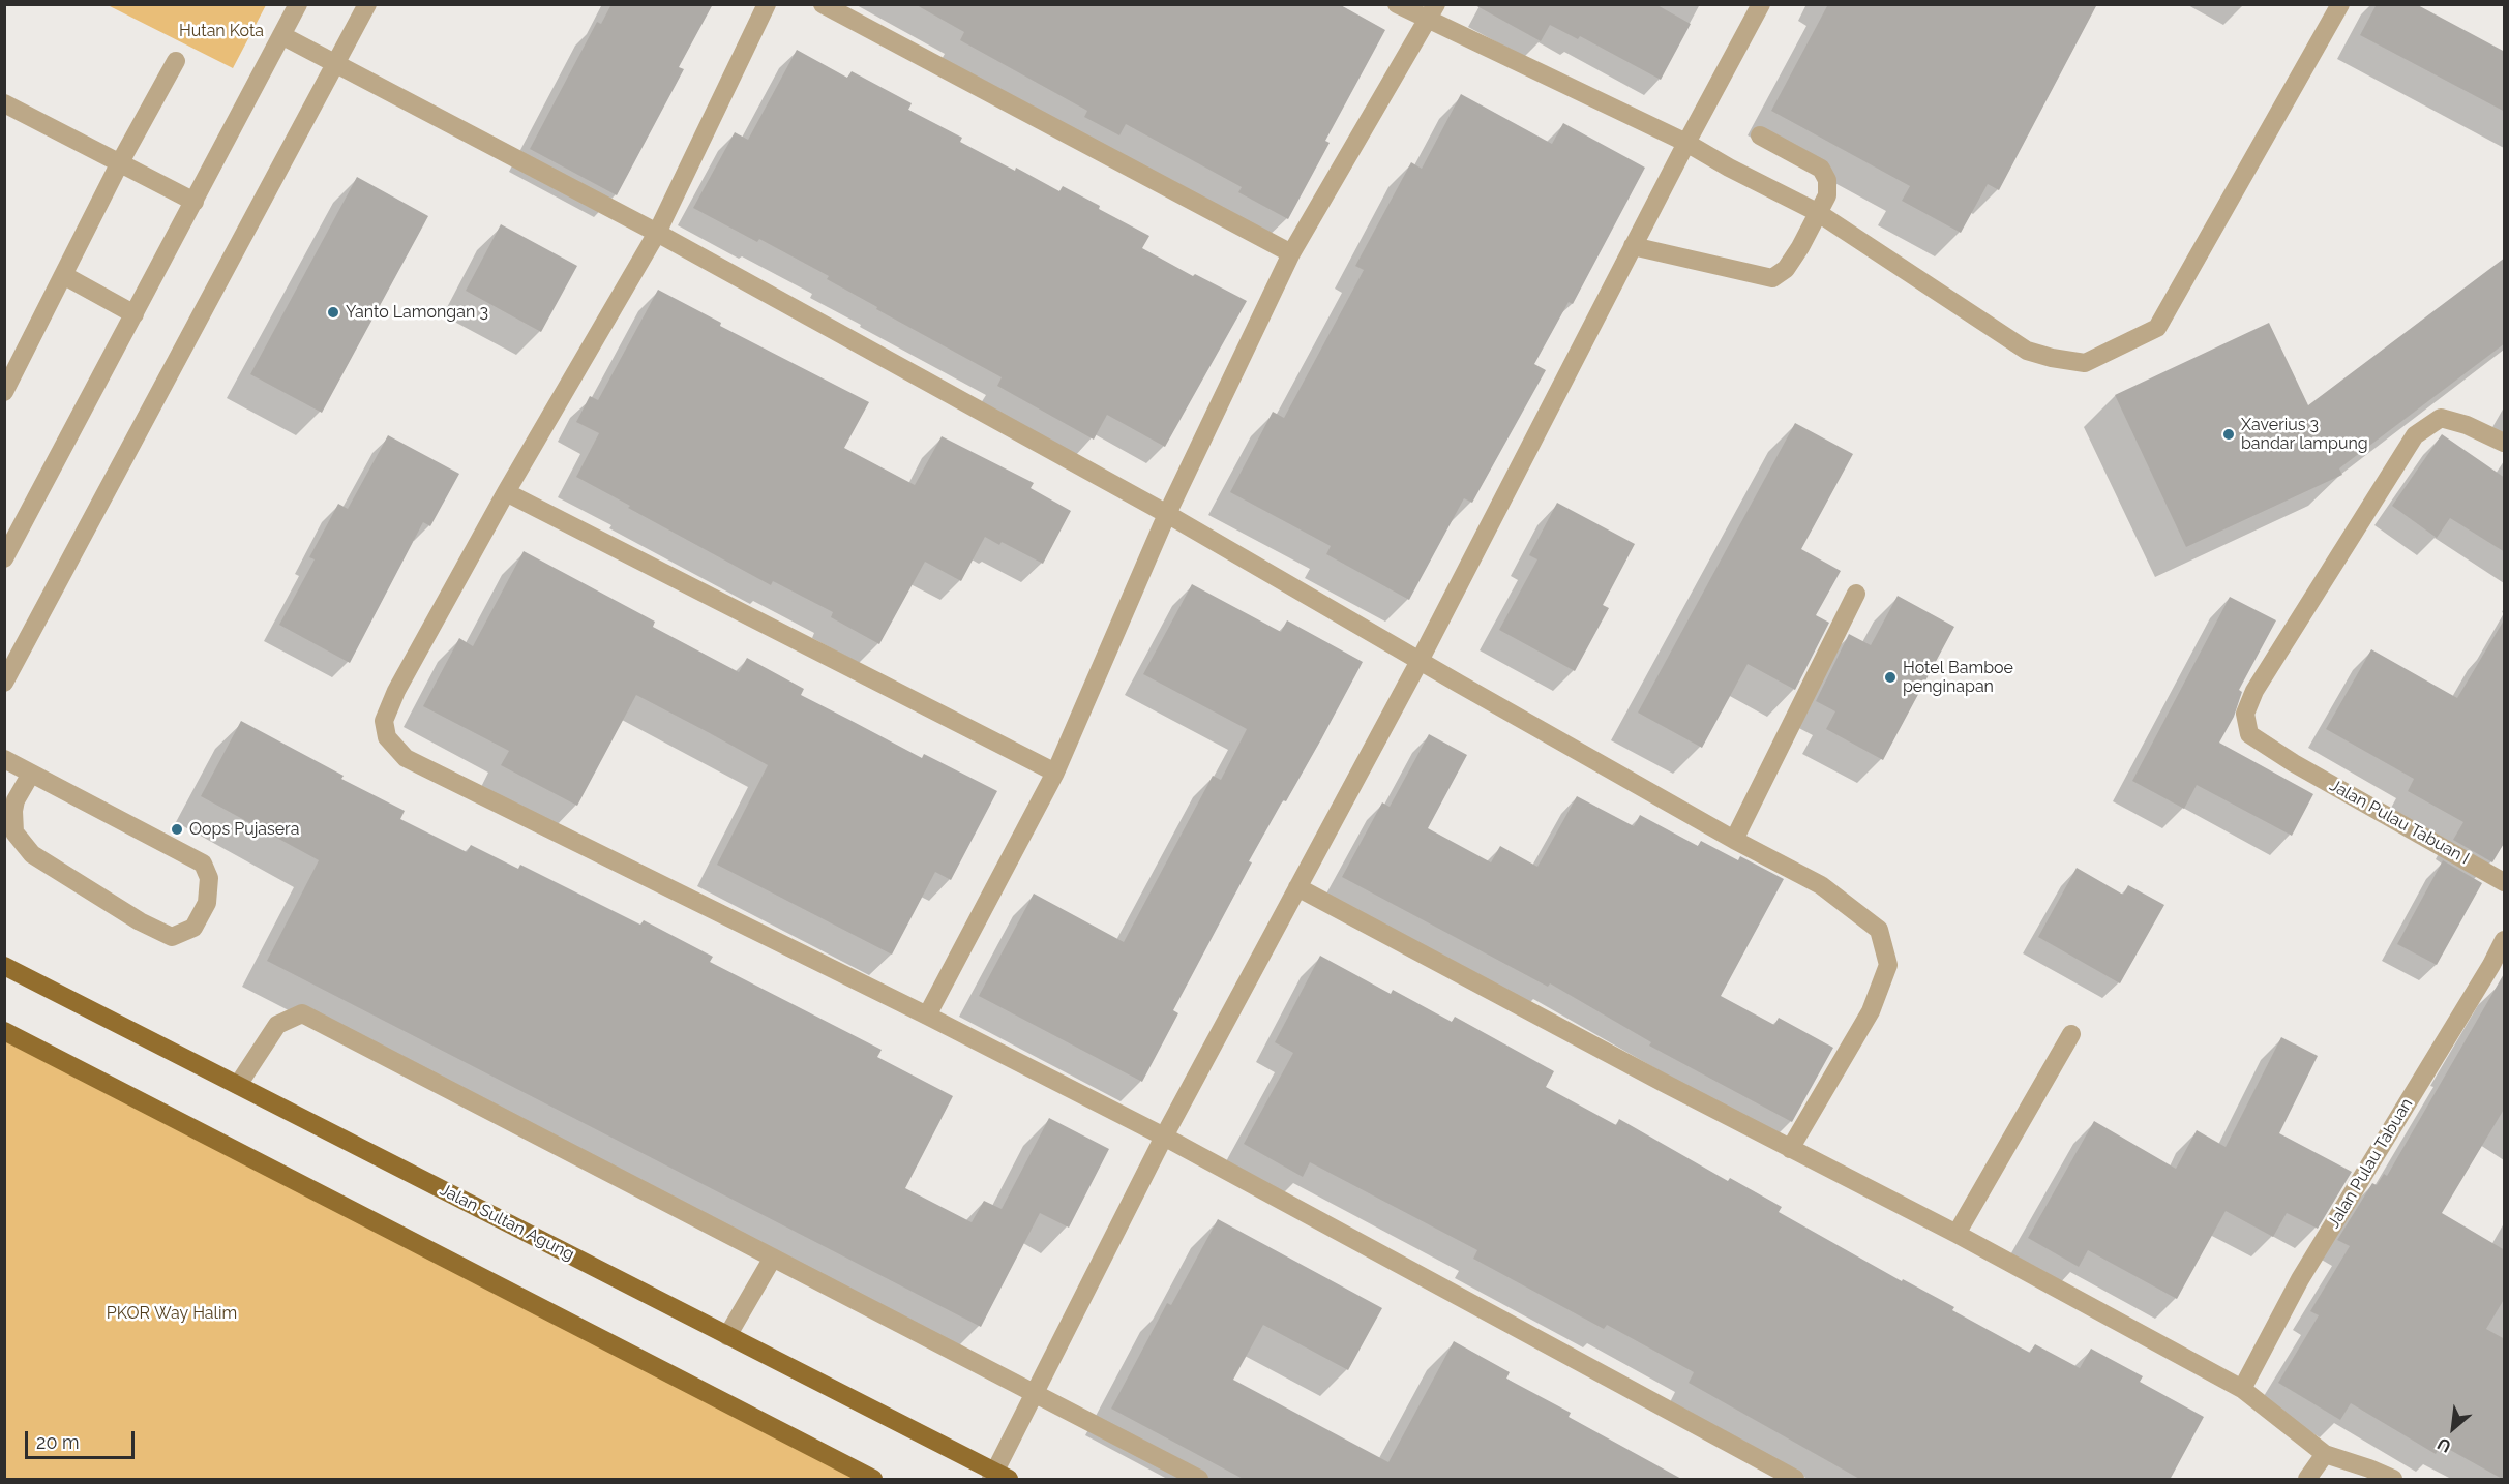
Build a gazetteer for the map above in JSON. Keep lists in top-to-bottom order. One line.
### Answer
{"streets":{"main road":["Jalan Sultan Agung"],"street":["Jalan Pulau Tabuan I","Jalan Pulau Tabuan"]},"parks":["Hutan Kota","PKOR Way Halim"],"places":["Yanto Lamongan 3","Xaverius 3 bandar lampung","Hotel Bamboe penginapan","Oops Pujasera"],"scale_bar":"20 m","north":"bottom left"}
